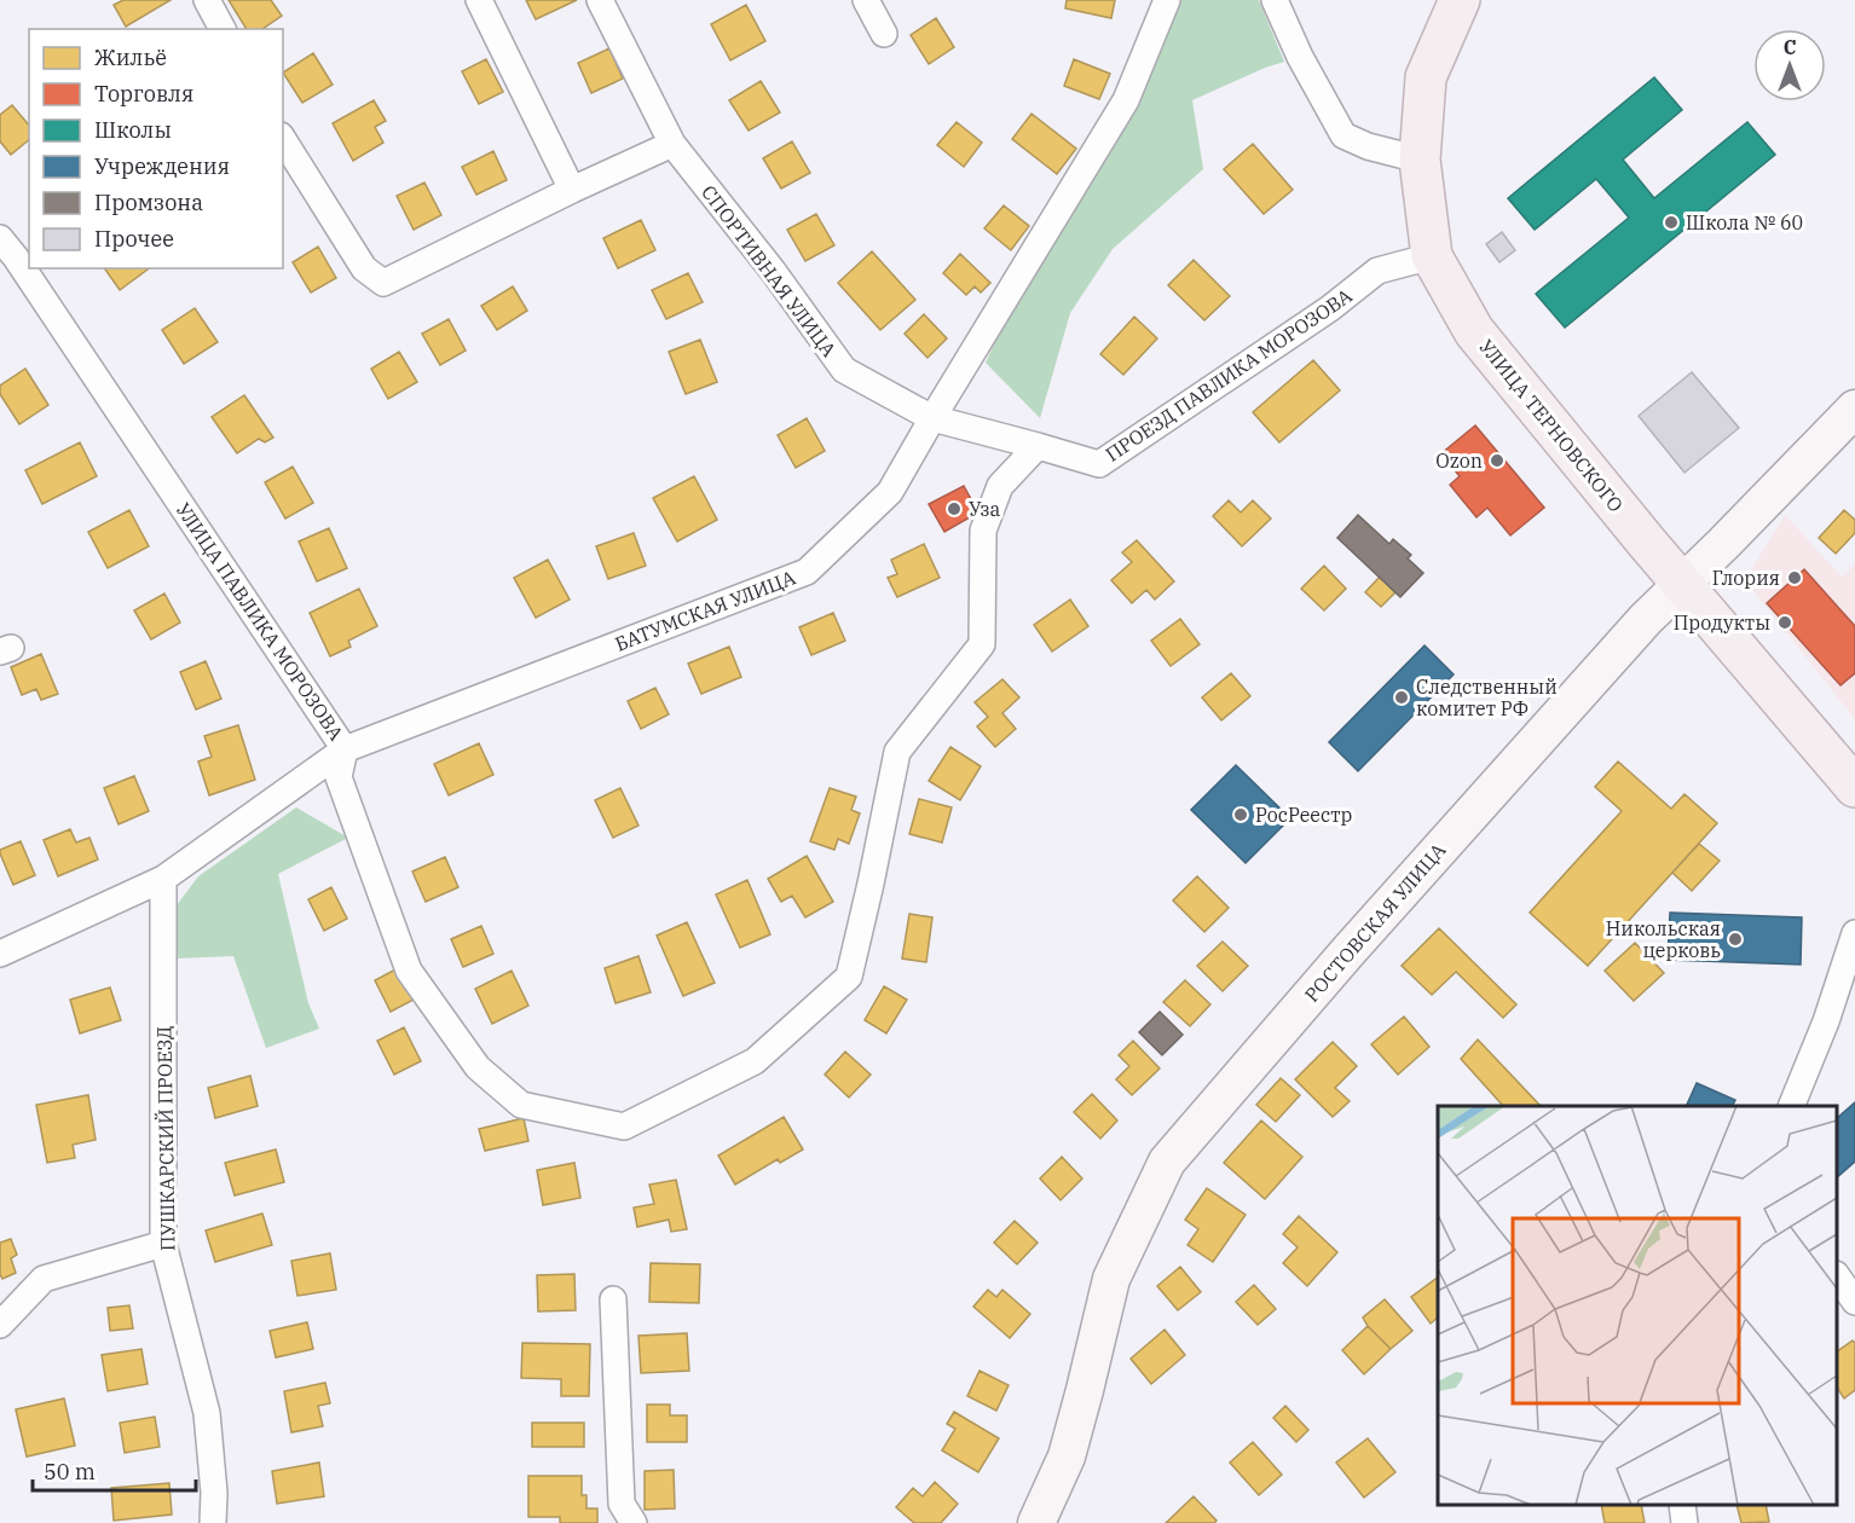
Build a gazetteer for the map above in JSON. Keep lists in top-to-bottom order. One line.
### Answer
{"streets":{"main road":["УЛИЦА ТЕРНОВСКОГО"],"street":["СПОРТИВНАЯ УЛИЦА","ПРОЕЗД ПАВЛИКА МОРОЗОВА","БАТУМСКАЯ УЛИЦА","УЛИЦА ПАВЛИКА МОРОЗОВА","РОСТОВСКАЯ УЛИЦА","ПУШКАРСКИЙ ПРОЕЗД"]},"crossings":[["СПОРТИВНАЯ УЛИЦА","ПРОЕЗД ПАВЛИКА МОРОЗОВА"],["СПОРТИВНАЯ УЛИЦА","БАТУМСКАЯ УЛИЦА"],["СПОРТИВНАЯ УЛИЦА","УЛИЦА ПАВЛИКА МОРОЗОВА"],["ПРОЕЗД ПАВЛИКА МОРОЗОВА","УЛИЦА ТЕРНОВСКОГО"],["ПРОЕЗД ПАВЛИКА МОРОЗОВА","УЛИЦА ПАВЛИКА МОРОЗОВА"],["УЛИЦА ТЕРНОВСКОГО","РОСТОВСКАЯ УЛИЦА"],["БАТУМСКАЯ УЛИЦА","УЛИЦА ПАВЛИКА МОРОЗОВА"],["БАТУМСКАЯ УЛИЦА","ПУШКАРСКИЙ ПРОЕЗД"]],"places":["Школа № 60","Ozon","Уза","Глория","Продукты","Следственный комитет РФ","РосРеестр","Никольская церковь"],"legend":["Жильё","Торговля","Школы","Учреждения","Промзона","Прочее"],"scale_bar":"50 m","north":"top"}
